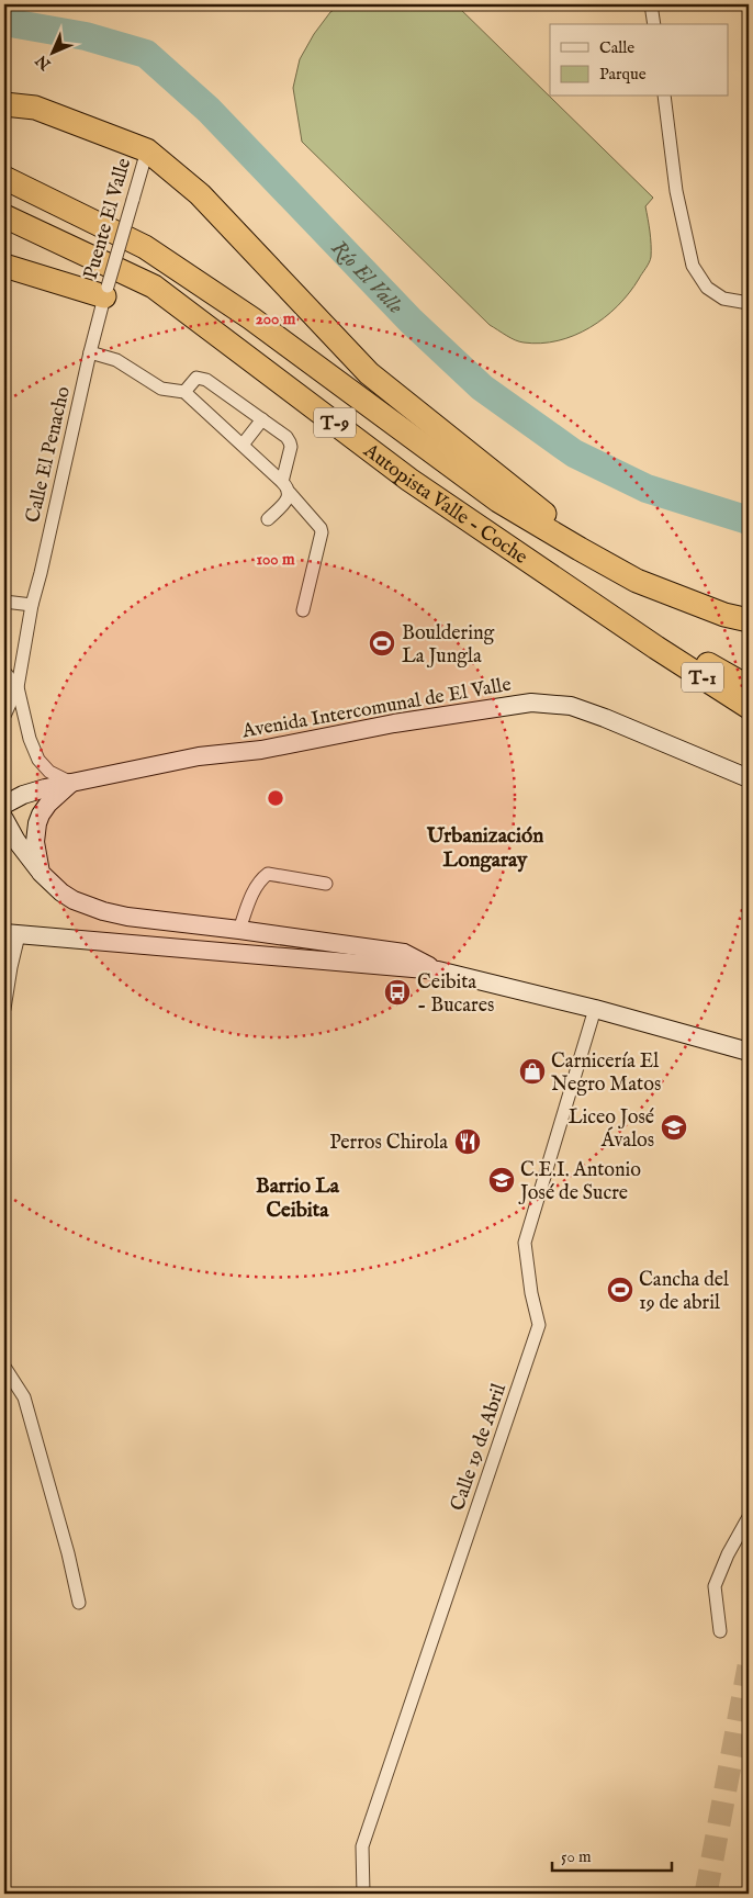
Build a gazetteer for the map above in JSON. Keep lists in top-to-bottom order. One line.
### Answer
{"streets":{"highway":["T-9","Autopista Valle - Coche","T-1"],"main road":["Avenida Intercomunal de El Valle"],"street":["Puente El Valle","Calle El Penacho","Calle 19 de Abril"]},"crossings":[["Puente El Valle","Calle El Penacho"]],"districts":["Urbanización Longaray","Barrio La Ceibita"],"water":["Río El Valle"],"places":{"sports":["Bouldering La Jungla","Cancha del 19 de abril"],"bus stop":["Ceibita - Bucares"],"shop":["Carnicería El Negro Matos"],"school or university":["Liceo José Ávalos","C.E.I. Antonio José de Sucre"],"restaurant":["Perros Chirola"]},"legend":["Calle","Parque"],"scale_bar":"50 m","north":"bottom left","rings":["200 m","100 m"]}
